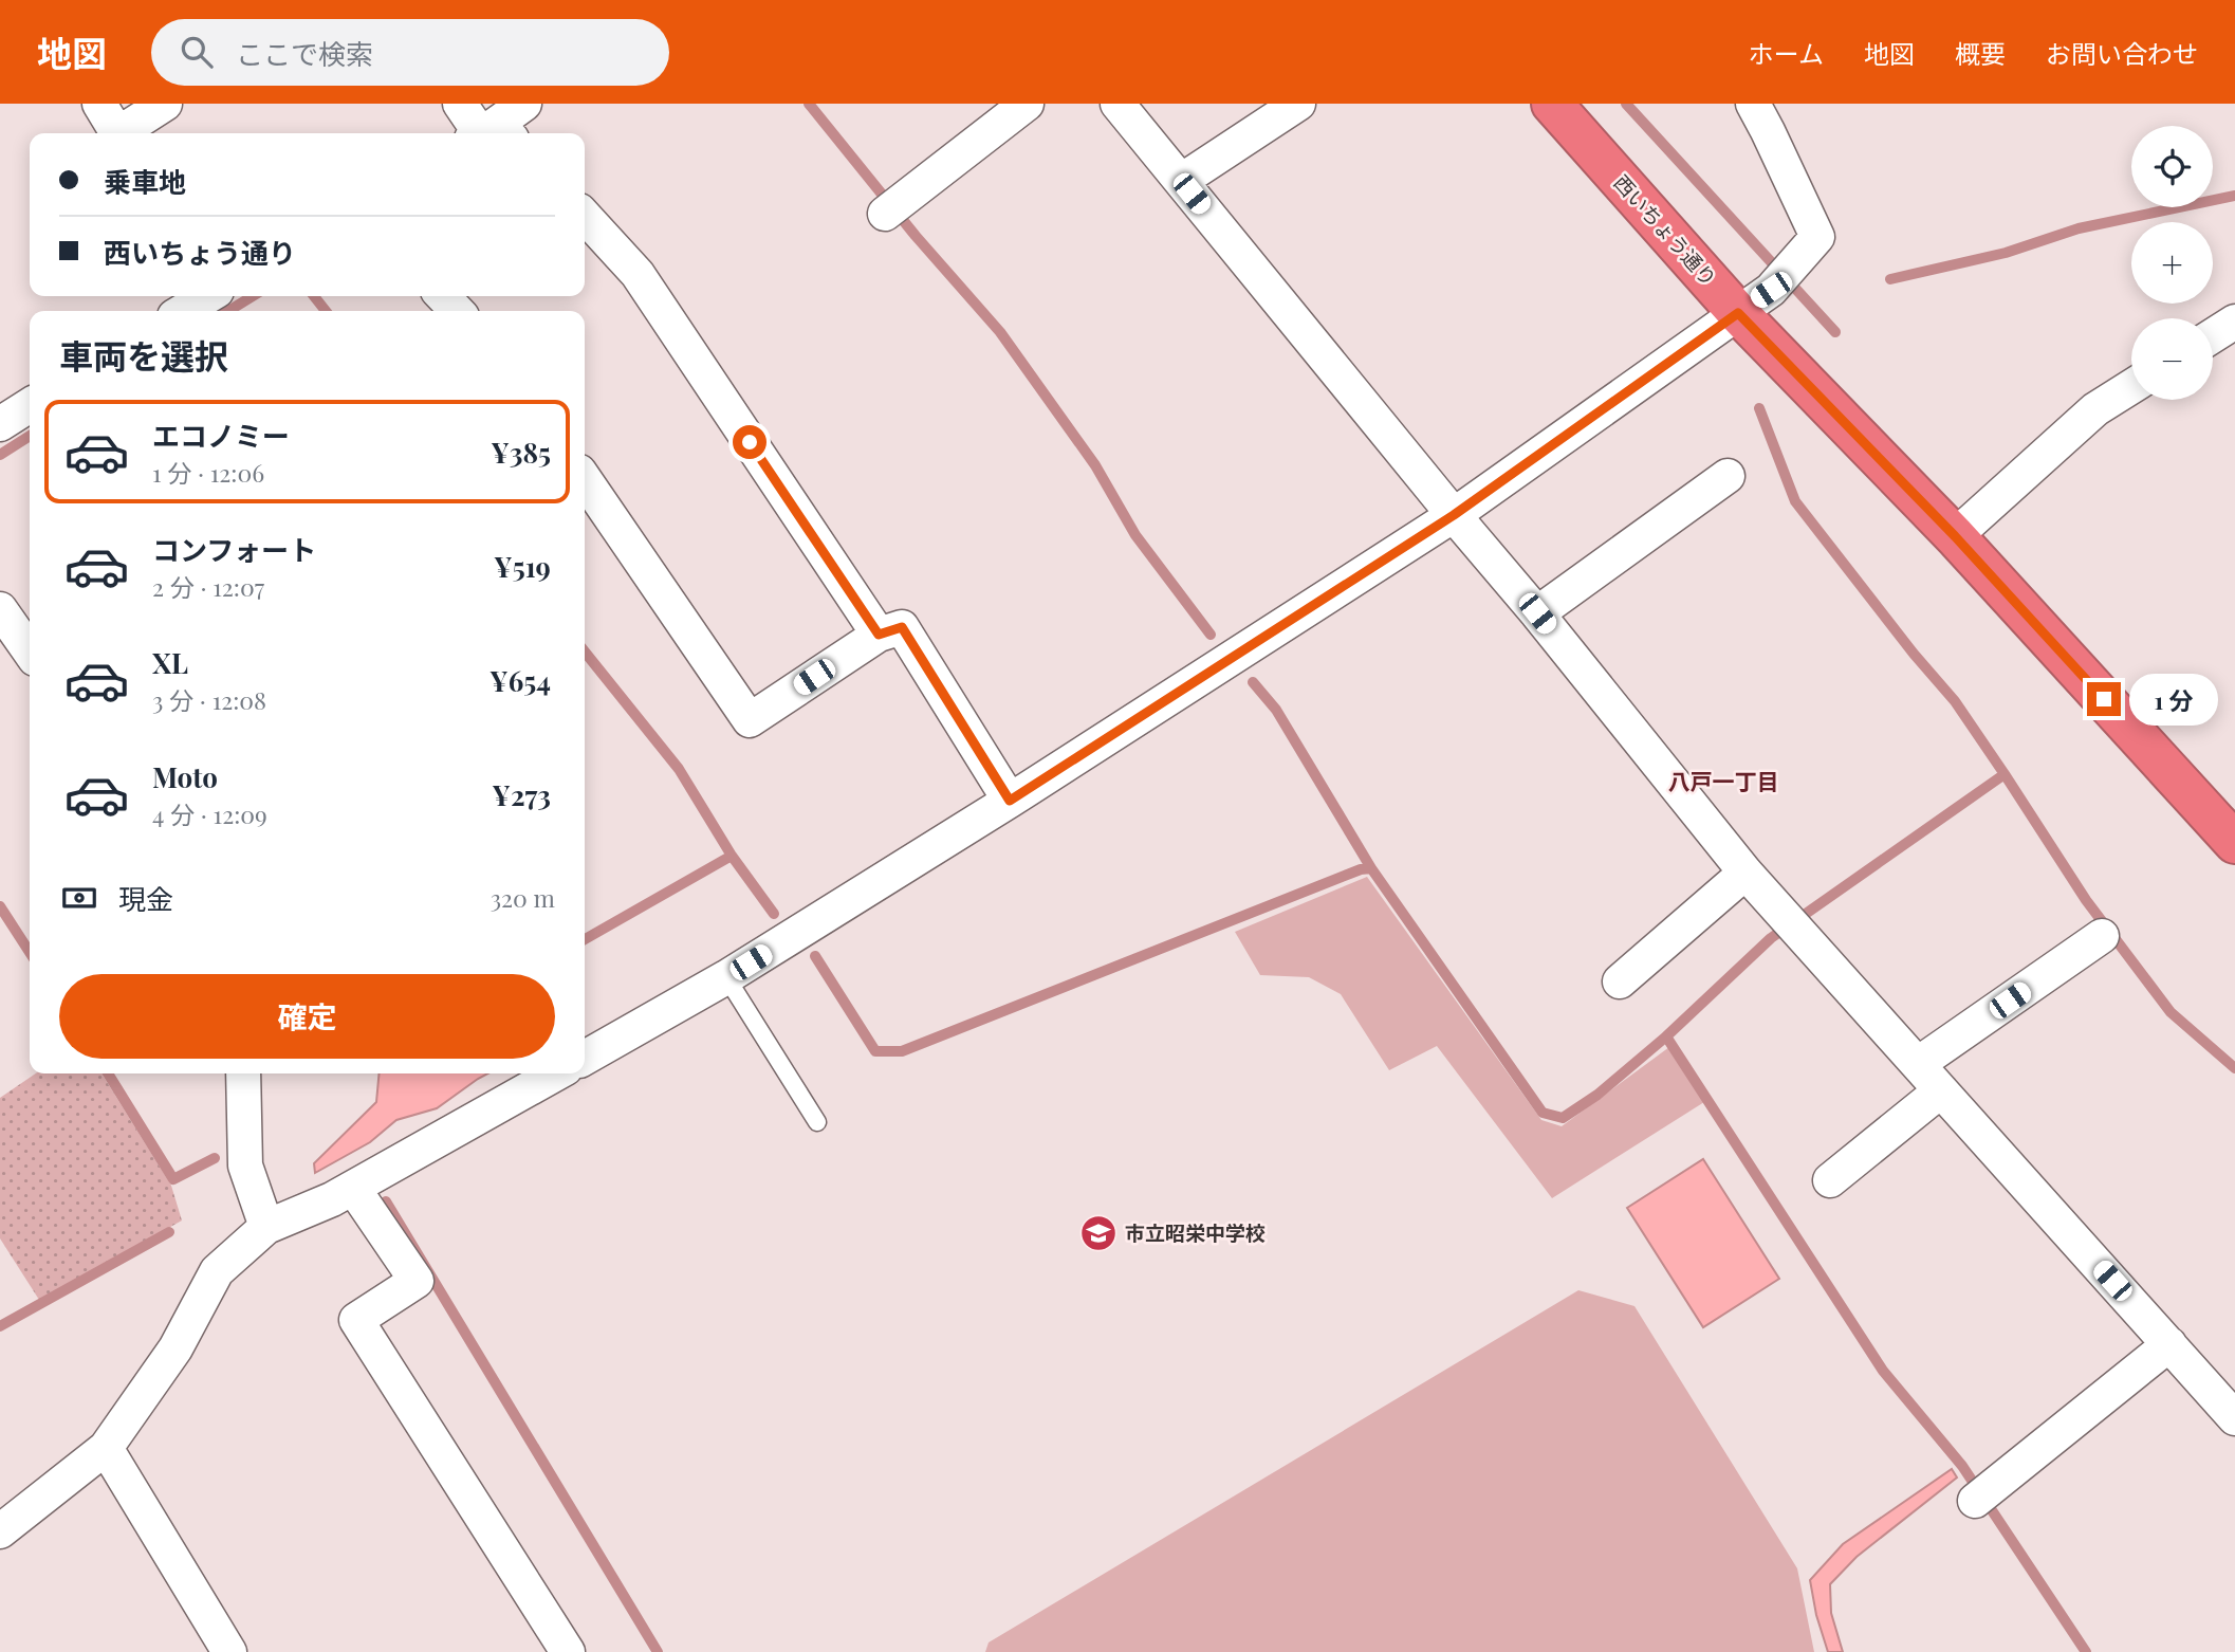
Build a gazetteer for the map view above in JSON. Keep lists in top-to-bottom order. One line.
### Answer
{"streets":{"highway":["西いちょう通り"]},"districts":["八戸一丁目"],"places":{"school or university":["市立昭栄中学校"]},"page":{"header":"地図","search":"ここで検索","nav":["ホーム","地図","概要","お問い合わせ"],"map_buttons":["+","−"],"banner":["乗車地","西いちょう通り"],"heading":"車両を選択","list":[{"name":"エコノミー","note":"1 分 · 12:06","value":"¥385"},{"name":"コンフォート","note":"2 分 · 12:07","value":"¥519"},{"name":"XL","note":"3 分 · 12:08","value":"¥654"},{"name":"Moto","note":"4 分 · 12:09","value":"¥273"}],"bubble":"1 分","pay":["現金","320 m"],"buttons":"確定"}}
